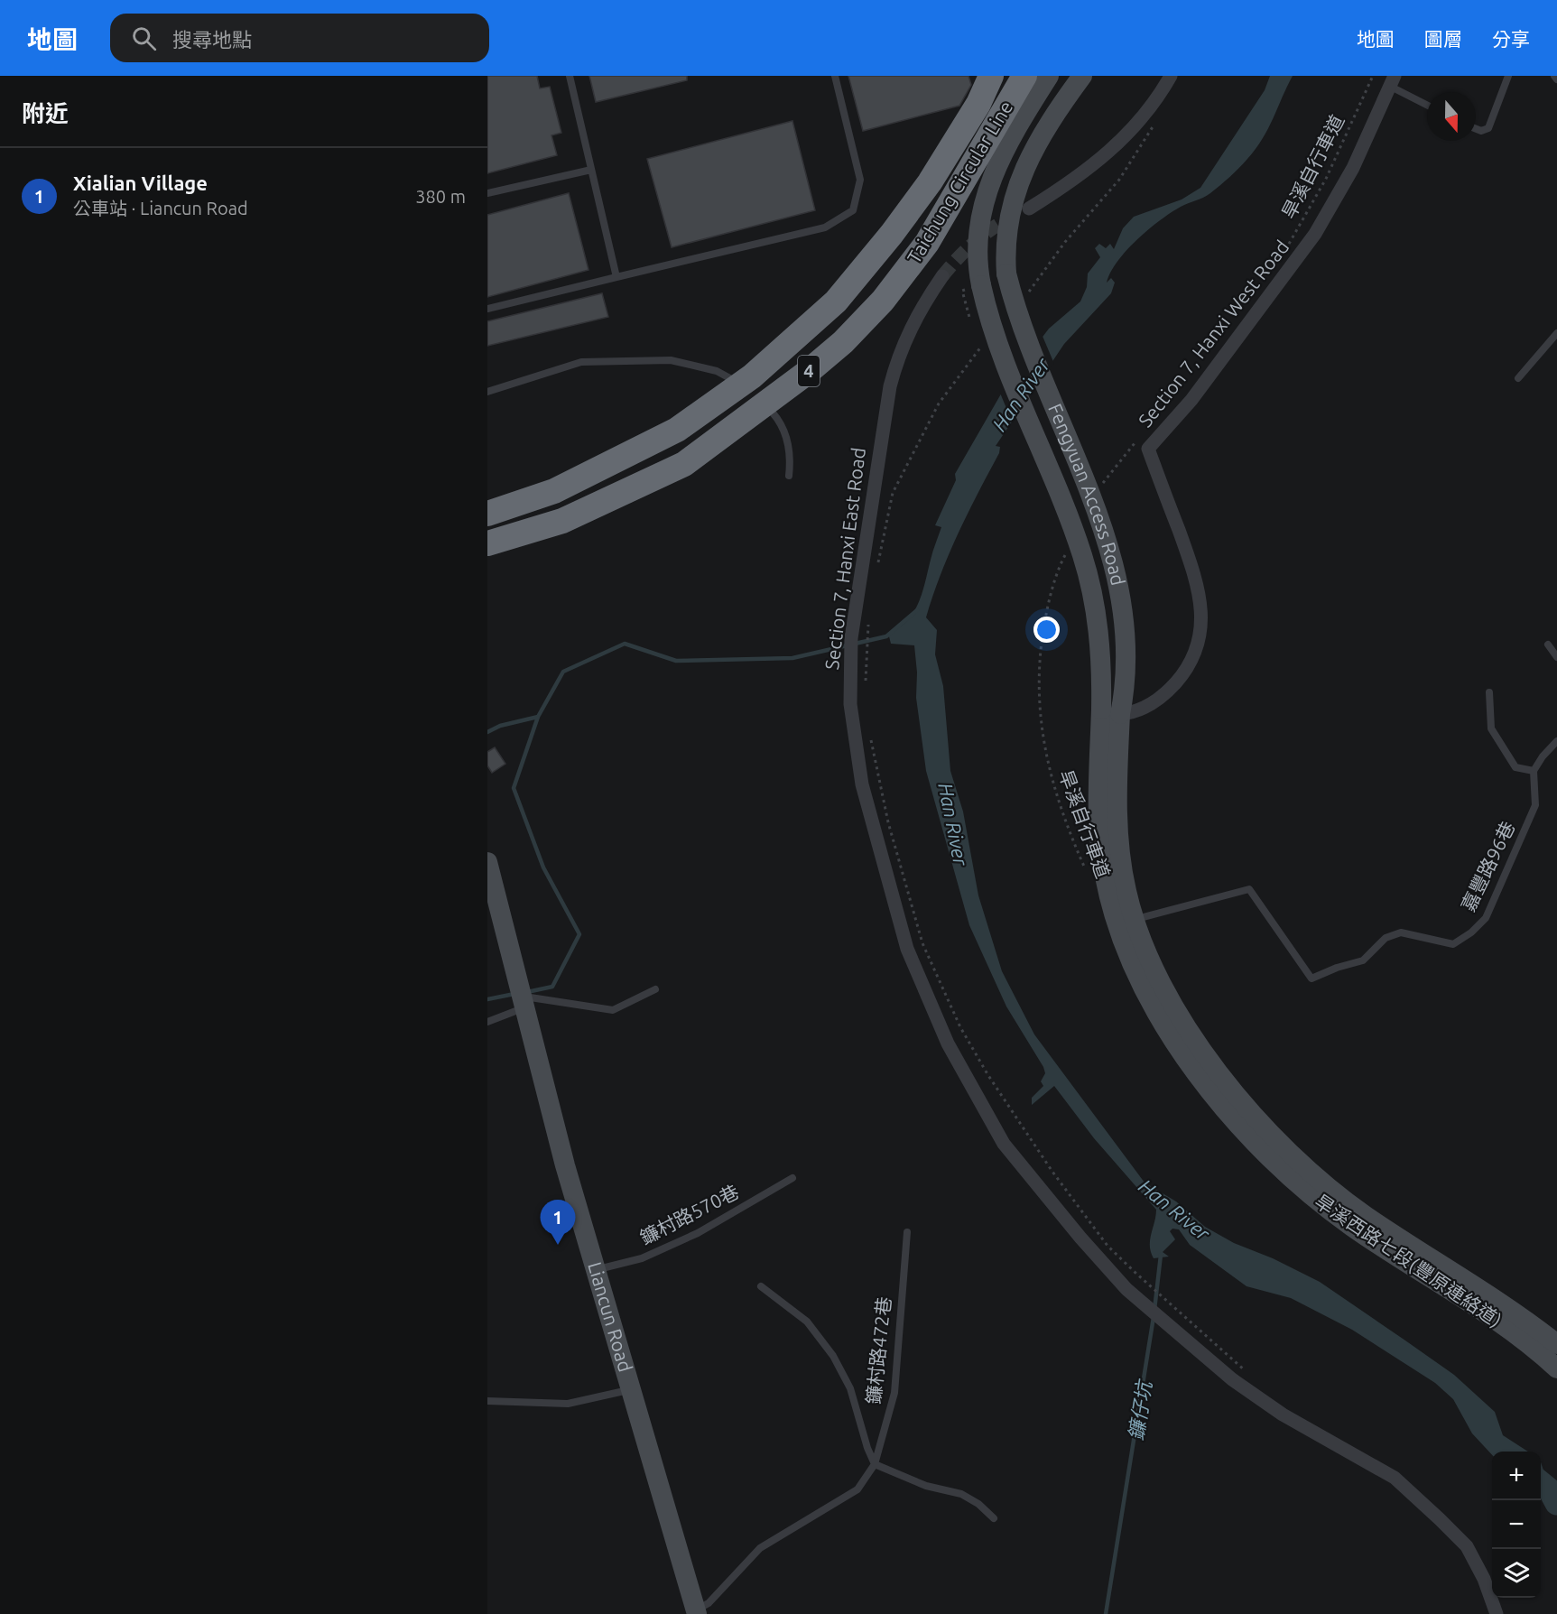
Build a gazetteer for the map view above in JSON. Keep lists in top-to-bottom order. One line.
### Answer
{"streets":{"highway":["Taichung Circular Line","4"],"street":["Section 7, Hanxi West Road","Fengyuan Access Road","Section 7, Hanxi East Road","旱溪西路七段(豐原連絡道)","Liancun Road"],"lane":["嘉豐路96巷","鐮村路570巷","鐮村路472巷"],"path":["旱溪自行車道"]},"crossings":[["Section 7, Hanxi West Road","Fengyuan Access Road"],["Section 7, Hanxi West Road","旱溪西路七段(豐原連絡道)"],["Fengyuan Access Road","旱溪西路七段(豐原連絡道)"],["嘉豐路96巷","旱溪西路七段(豐原連絡道)"],["鐮村路570巷","Liancun Road"],["Liancun Road","鐮村路472巷"]],"water":["Han River","鐮仔坑"],"north":"bottom","page":{"header":"地圖","search":"搜尋地點","nav":["地圖","圖層","分享"],"heading":"附近","list":[{"mark":"1","name":"Xialian Village","note":"公車站 · Liancun Road","value":"380 m"}],"pins":"1","map_buttons":["+","−"]}}
